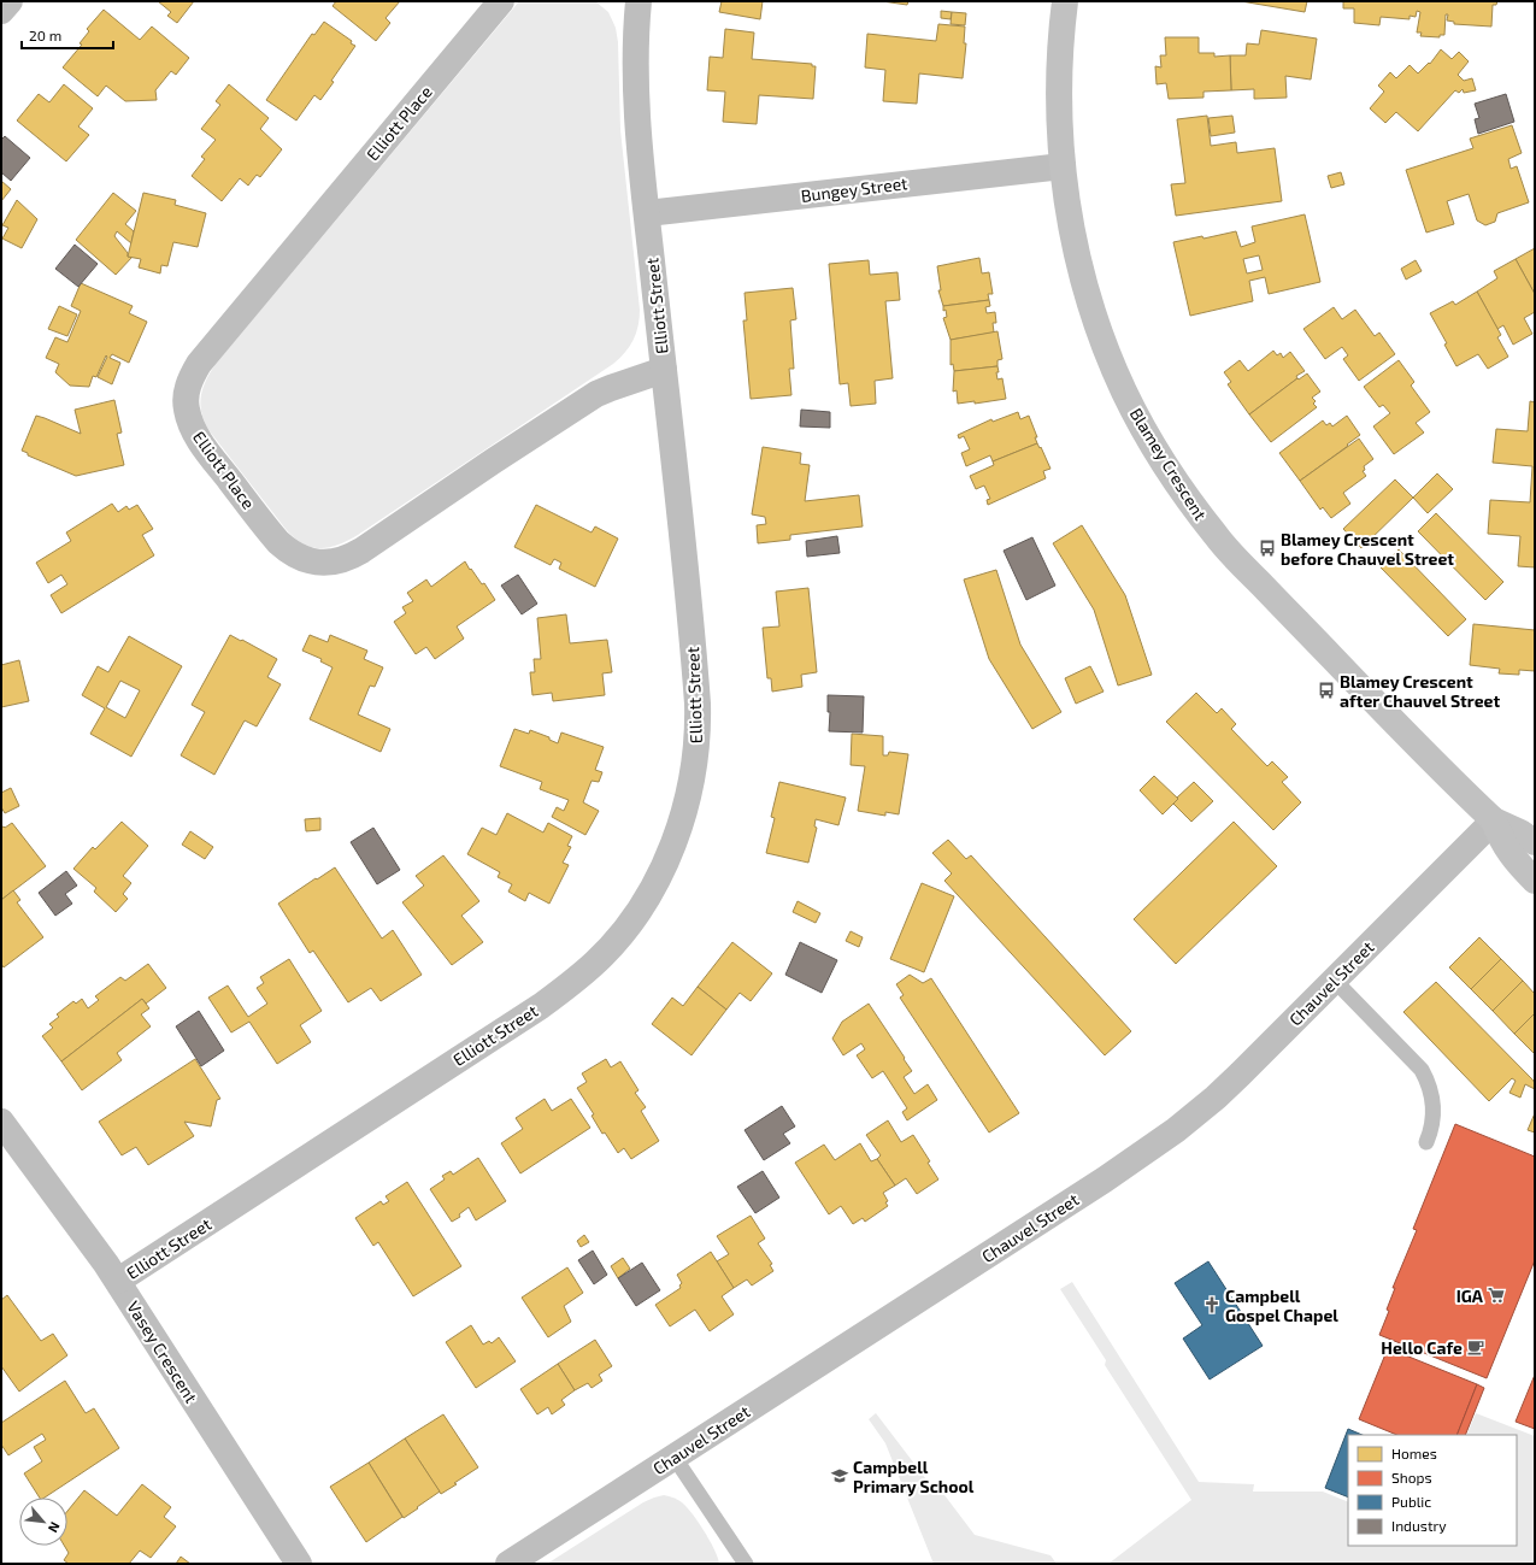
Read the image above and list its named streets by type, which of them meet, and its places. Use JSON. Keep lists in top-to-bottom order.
{
  "streets": {
    "street": [
      "Elliott Place",
      "Bungey Street",
      "Elliott Street",
      "Blamey Crescent",
      "Chauvel Street",
      "Vasey Crescent"
    ]
  },
  "crossings": [
    ["Elliott Place", "Elliott Street"],
    ["Bungey Street", "Elliott Street"],
    ["Bungey Street", "Blamey Crescent"],
    ["Elliott Street", "Vasey Crescent"],
    ["Blamey Crescent", "Chauvel Street"]
  ],
  "places": {
    "bus stop": ["Blamey Crescent before Chauvel Street", "Blamey Crescent after Chauvel Street"],
    "supermarket": ["IGA"],
    "church": ["Campbell Gospel Chapel"],
    "cafe": ["Hello Cafe"],
    "school or university": ["Campbell Primary School"]
  },
  "legend": [
    "Homes",
    "Shops",
    "Public",
    "Industry"
  ],
  "scale_bar": "20 m",
  "north": "bottom right"
}
